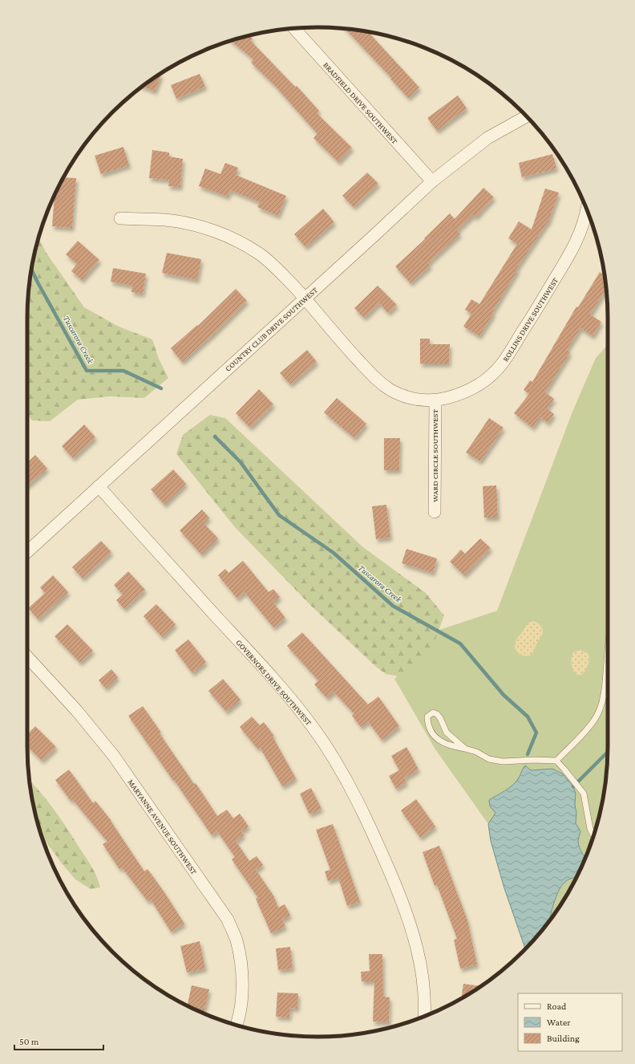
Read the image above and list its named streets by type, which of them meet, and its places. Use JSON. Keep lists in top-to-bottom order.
{
  "streets": {
    "street": [
      "BRADFIELD DRIVE SOUTHWEST",
      "ROLLINS DRIVE SOUTHWEST",
      "COUNTRY CLUB DRIVE SOUTHWEST",
      "WARD CIRCLE SOUTHWEST",
      "GOVERNORS DRIVE SOUTHWEST",
      "MARYANNE AVENUE SOUTHWEST"
    ]
  },
  "crossings": [
    ["BRADFIELD DRIVE SOUTHWEST", "COUNTRY CLUB DRIVE SOUTHWEST"],
    ["ROLLINS DRIVE SOUTHWEST", "COUNTRY CLUB DRIVE SOUTHWEST"],
    ["ROLLINS DRIVE SOUTHWEST", "WARD CIRCLE SOUTHWEST"],
    ["COUNTRY CLUB DRIVE SOUTHWEST", "GOVERNORS DRIVE SOUTHWEST"]
  ],
  "water": ["Tuscarora Creek"],
  "legend": ["Road", "Water", "Building"],
  "scale_bar": "50 m"
}
